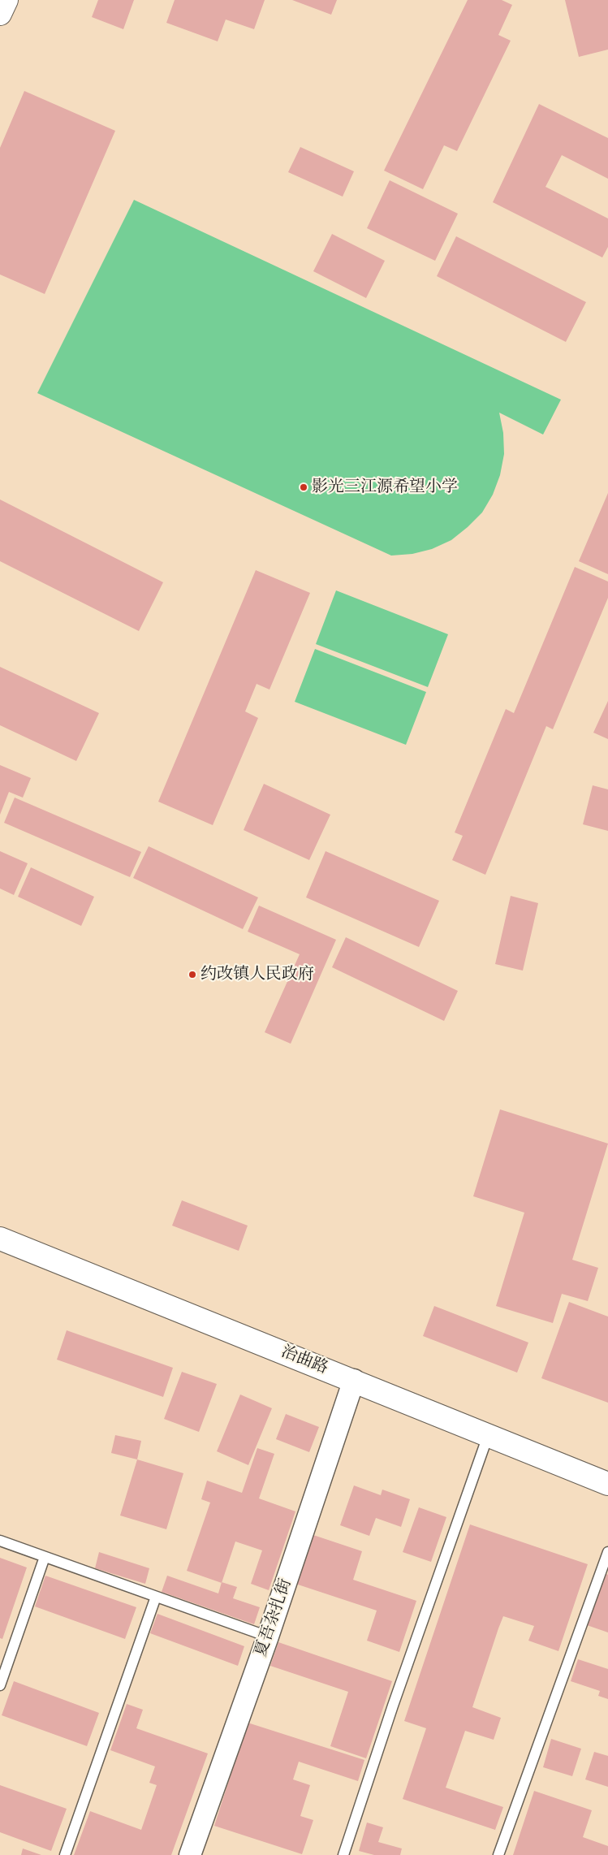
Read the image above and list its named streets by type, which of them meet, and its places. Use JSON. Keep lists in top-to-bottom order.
{
  "streets": {
    "main road": ["治曲路"],
    "street": ["夏吾杂扎街"]
  },
  "crossings": [
    ["治曲路", "夏吾杂扎街"]
  ],
  "places": ["影光三江源希望小学", "约改镇人民政府"]
}
